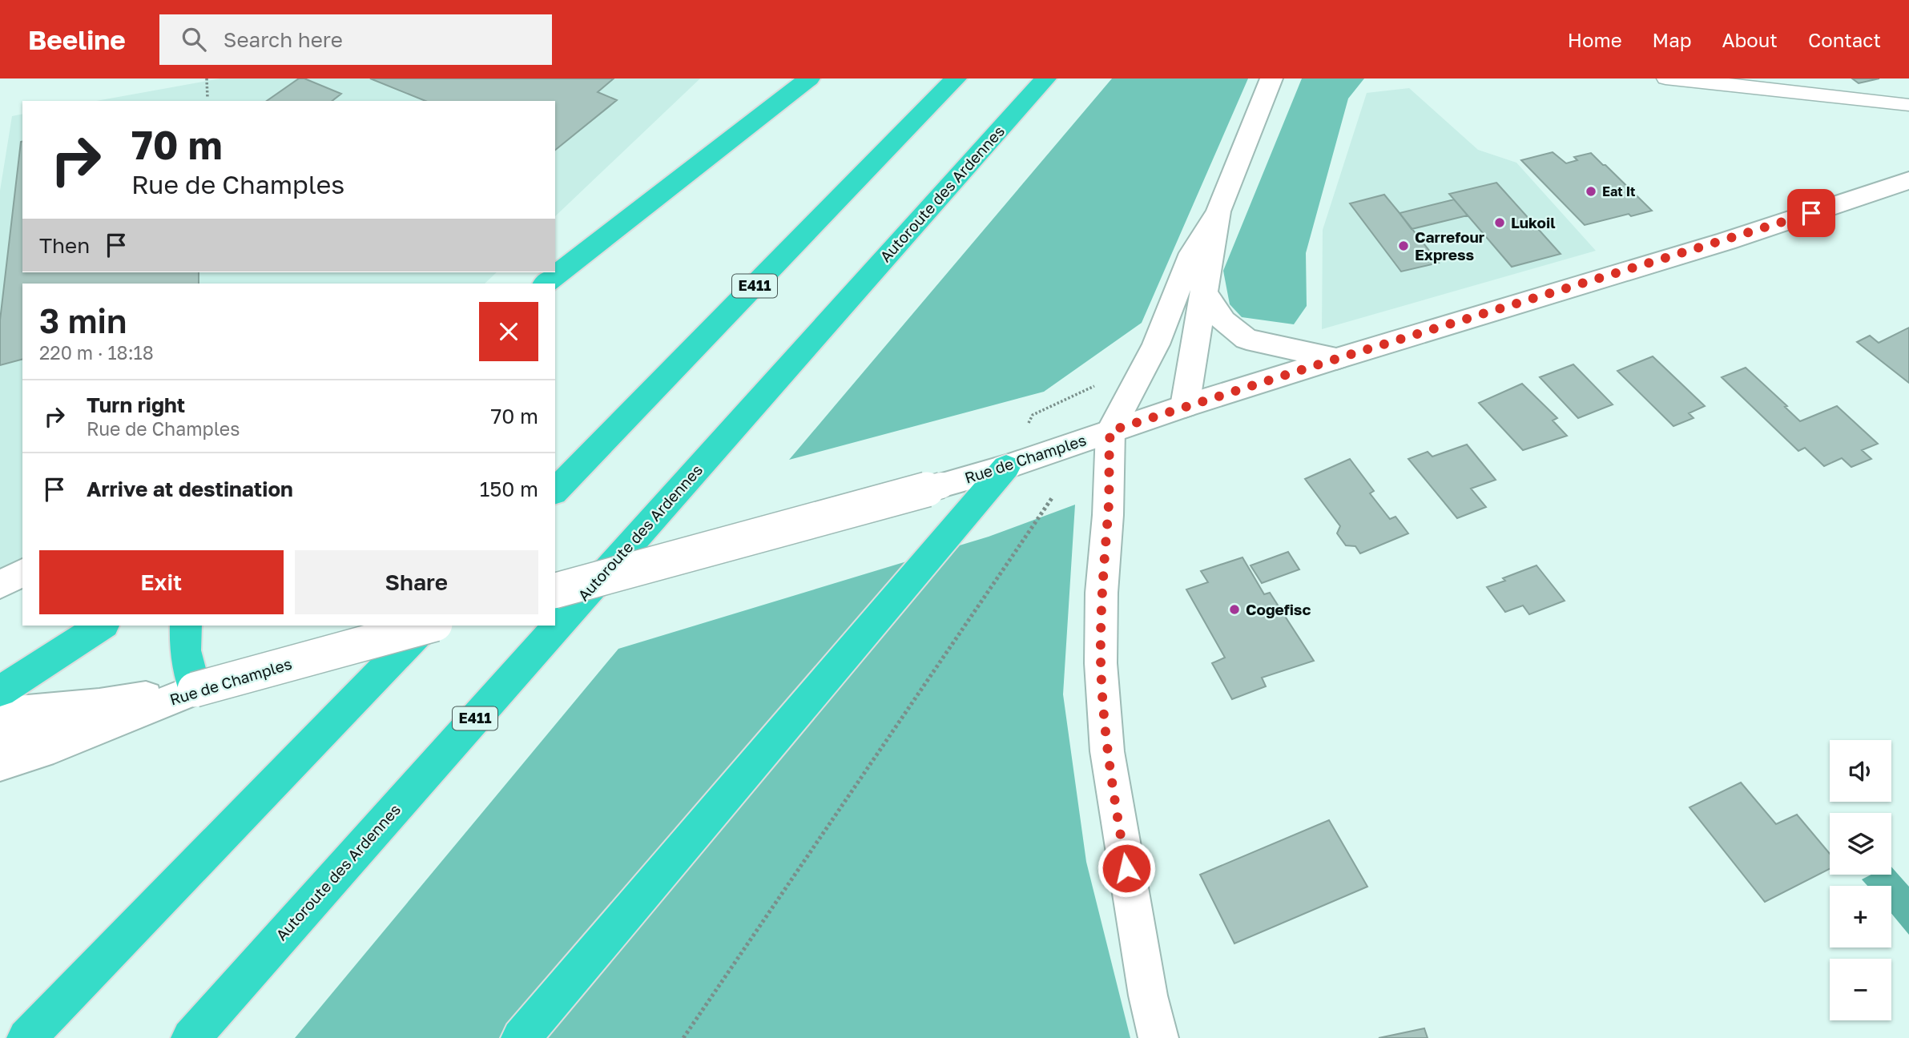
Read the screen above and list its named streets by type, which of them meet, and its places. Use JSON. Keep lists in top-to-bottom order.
{
  "streets": {
    "highway": ["Autoroute des Ardennes", "E411"],
    "main road": ["Rue de Champles"]
  },
  "places": [
    "Eat It",
    "Lukoil",
    "Carrefour Express",
    "Cogefisc"
  ],
  "page": {
    "header": "Beeline",
    "search": "Search here",
    "nav": [
      "Home",
      "Map",
      "About",
      "Contact"
    ],
    "turn": ["70 m", "Rue de Champles"],
    "then": "Then",
    "heading": ["3 min", "220 m · 18:18"],
    "list": [
      {
        "name": "Turn right",
        "note": "Rue de Champles",
        "value": "70 m"
      },
      {
        "name": "Arrive at destination",
        "value": "150 m"
      }
    ],
    "buttons": ["Exit", "Share"],
    "map_buttons": ["+", "−"]
  }
}
